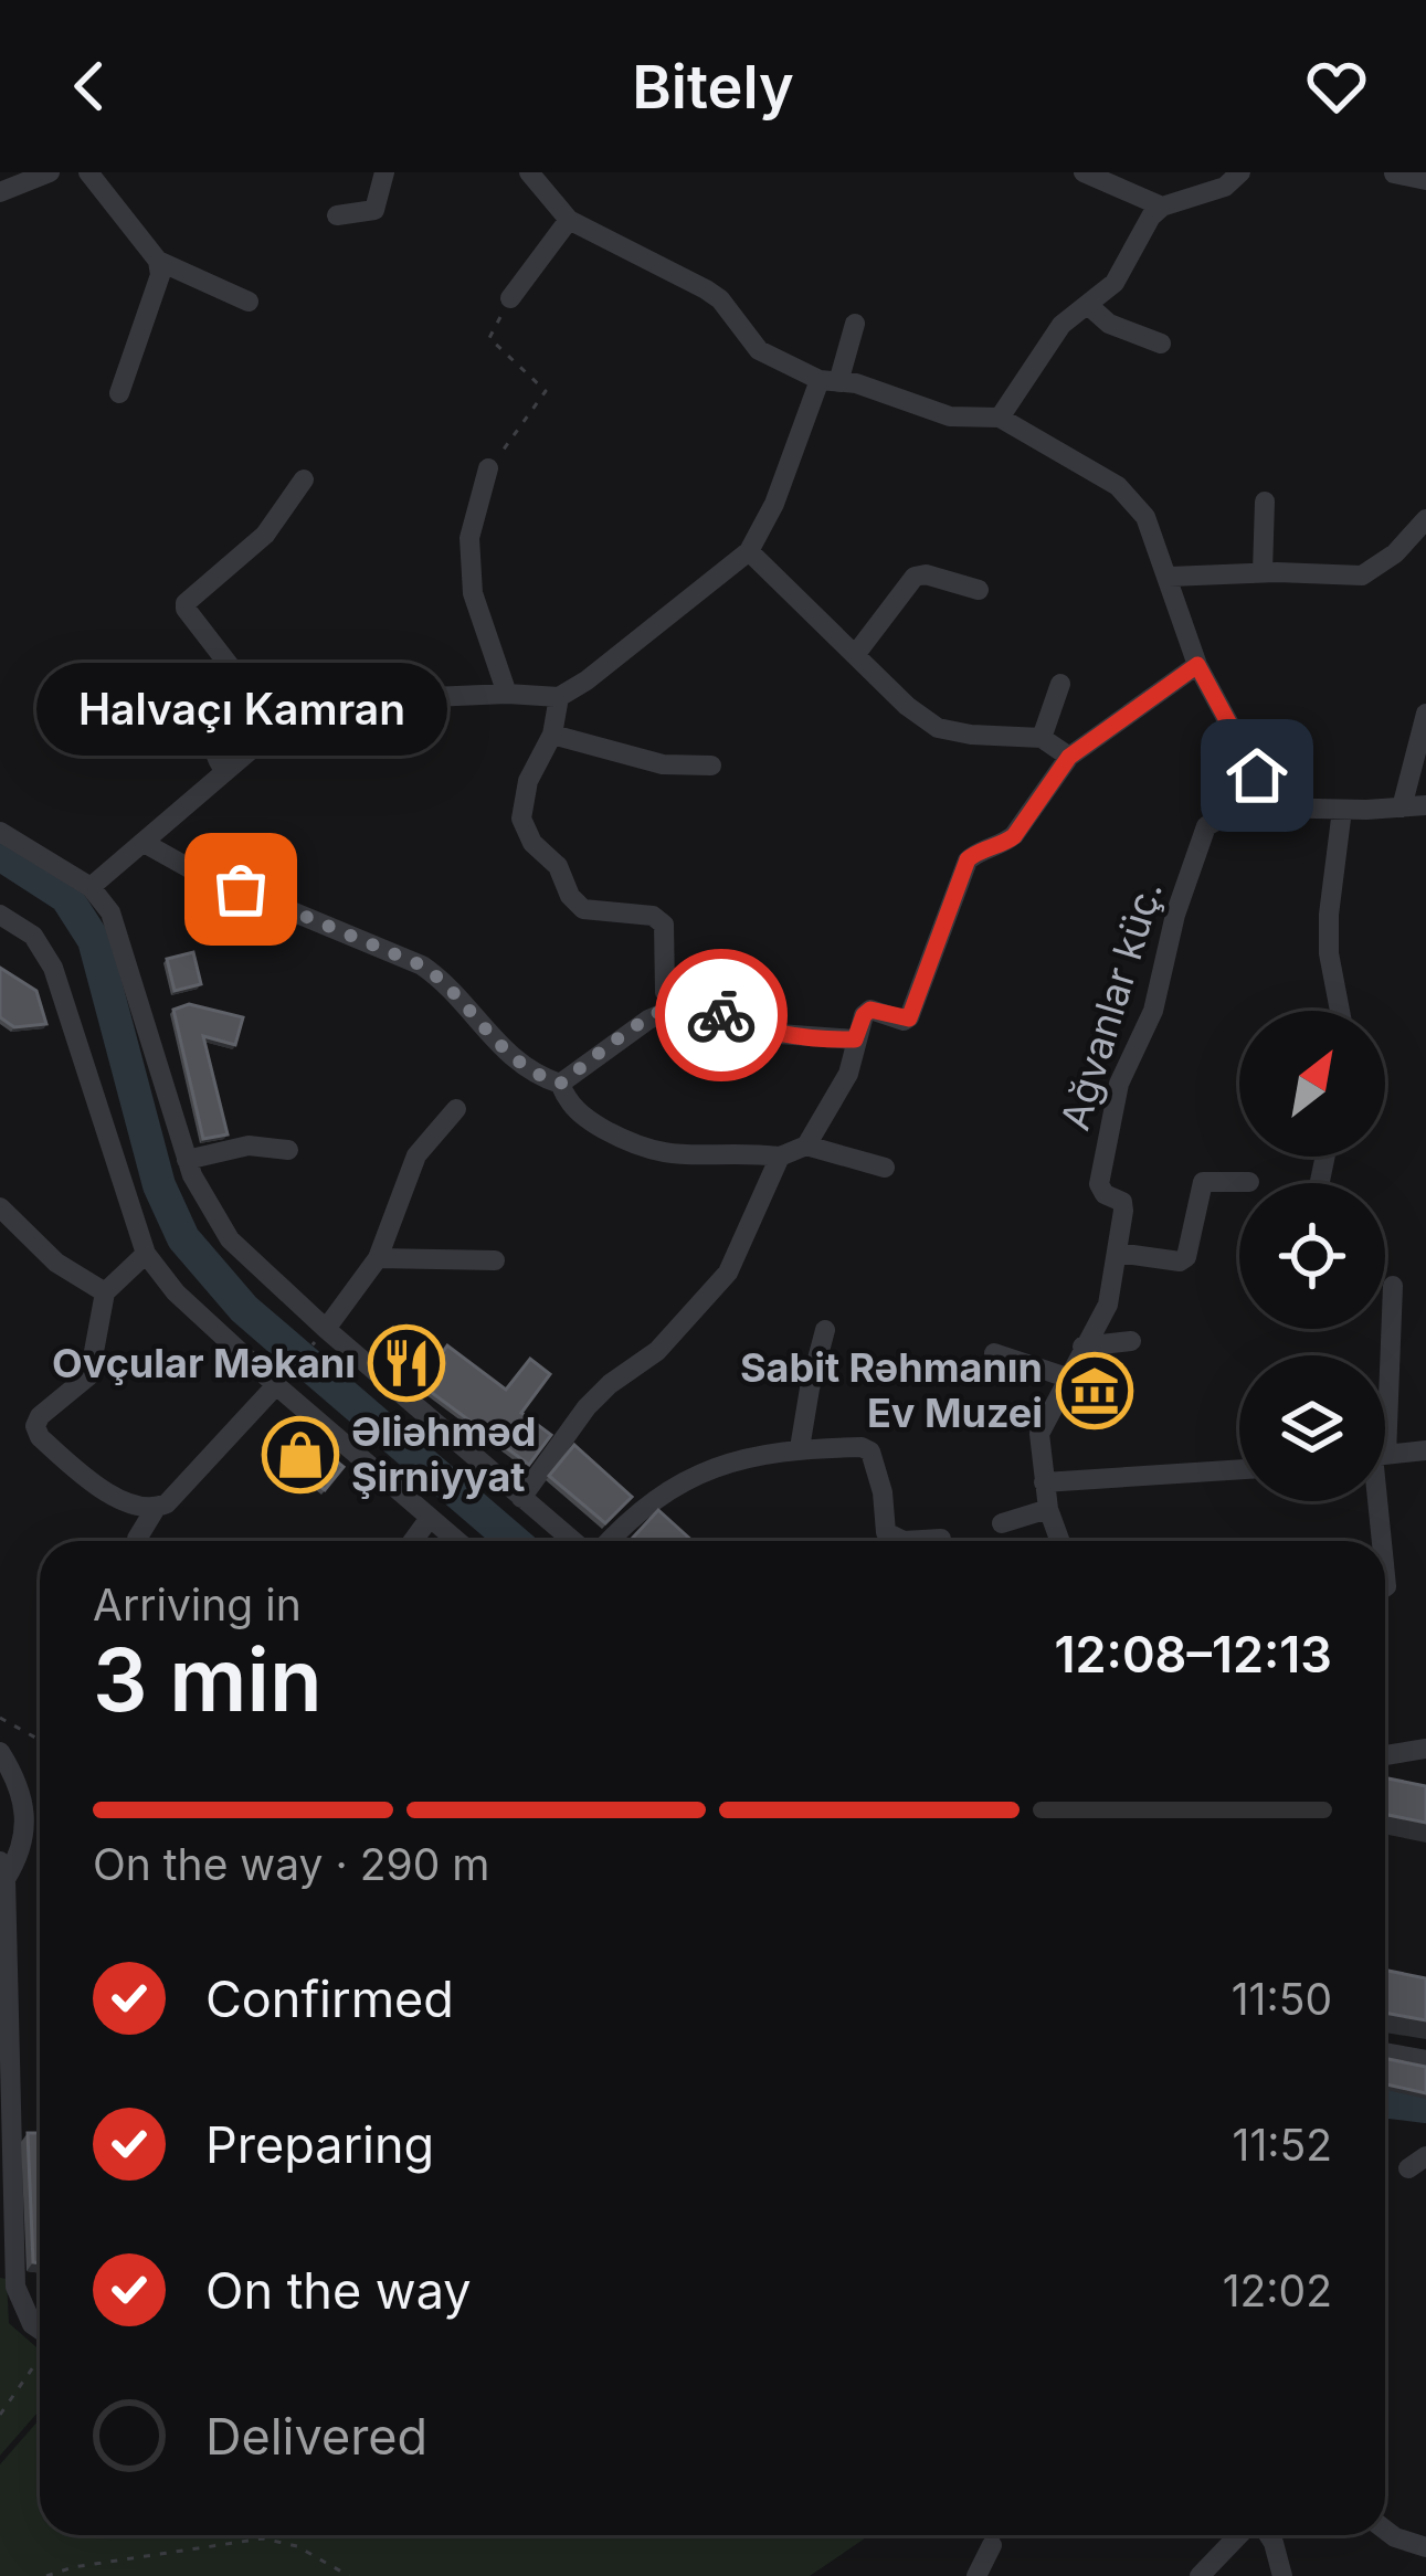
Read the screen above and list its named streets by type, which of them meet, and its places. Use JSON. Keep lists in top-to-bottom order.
{
  "streets": {
    "street": ["Ağvanlar küç."]
  },
  "places": {
    "other": ["Halvaçı Kamran"],
    "restaurant": ["Ovçular Məkanı"],
    "museum": ["Sabit Rəhmanın Ev Muzei"],
    "shop": ["Əliəhməd Şirniyyat"]
  },
  "north": "top right",
  "page": {
    "header": "Bitely",
    "bubble": "Halvaçı Kamran",
    "heading": ["3 min", "Arriving in", "12:08–12:13"],
    "bar": "On the way · 290 m",
    "list": [
      ["Confirmed", "11:50"],
      ["Preparing", "11:52"],
      ["On the way", "12:02"],
      "Delivered"
    ]
  }
}
